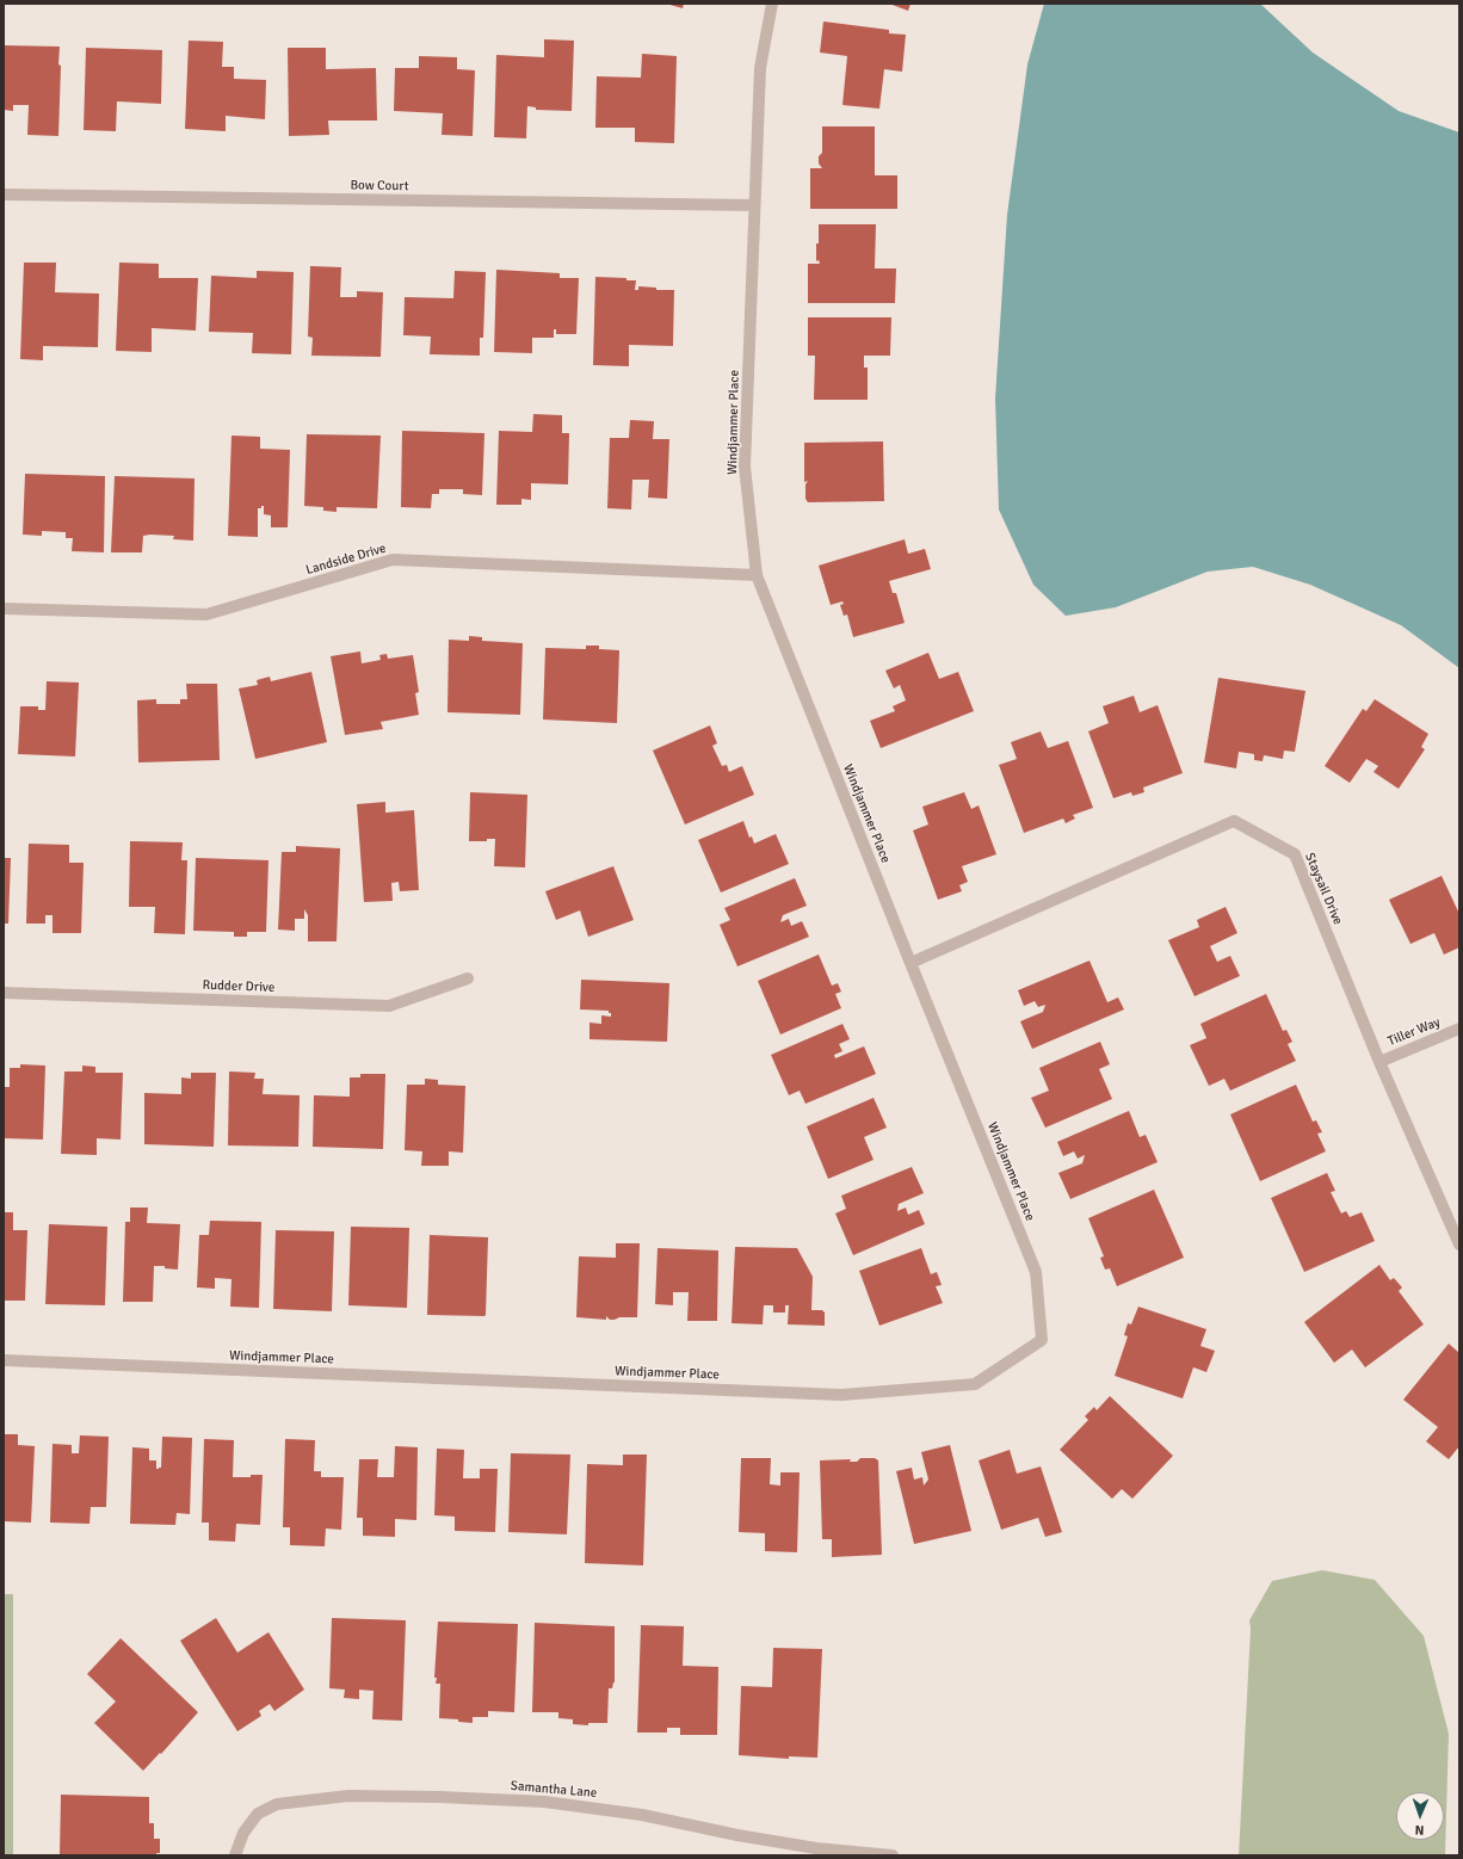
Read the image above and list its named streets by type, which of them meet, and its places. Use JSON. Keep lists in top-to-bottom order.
{
  "streets": {
    "street": [
      "Bow Court",
      "Windjammer Place",
      "Landside Drive",
      "Staysail Drive",
      "Rudder Drive",
      "Tiller Way",
      "Samantha Lane"
    ]
  },
  "crossings": [
    ["Bow Court", "Windjammer Place"],
    ["Windjammer Place", "Landside Drive"],
    ["Windjammer Place", "Staysail Drive"],
    ["Staysail Drive", "Tiller Way"]
  ],
  "north": "bottom"
}
